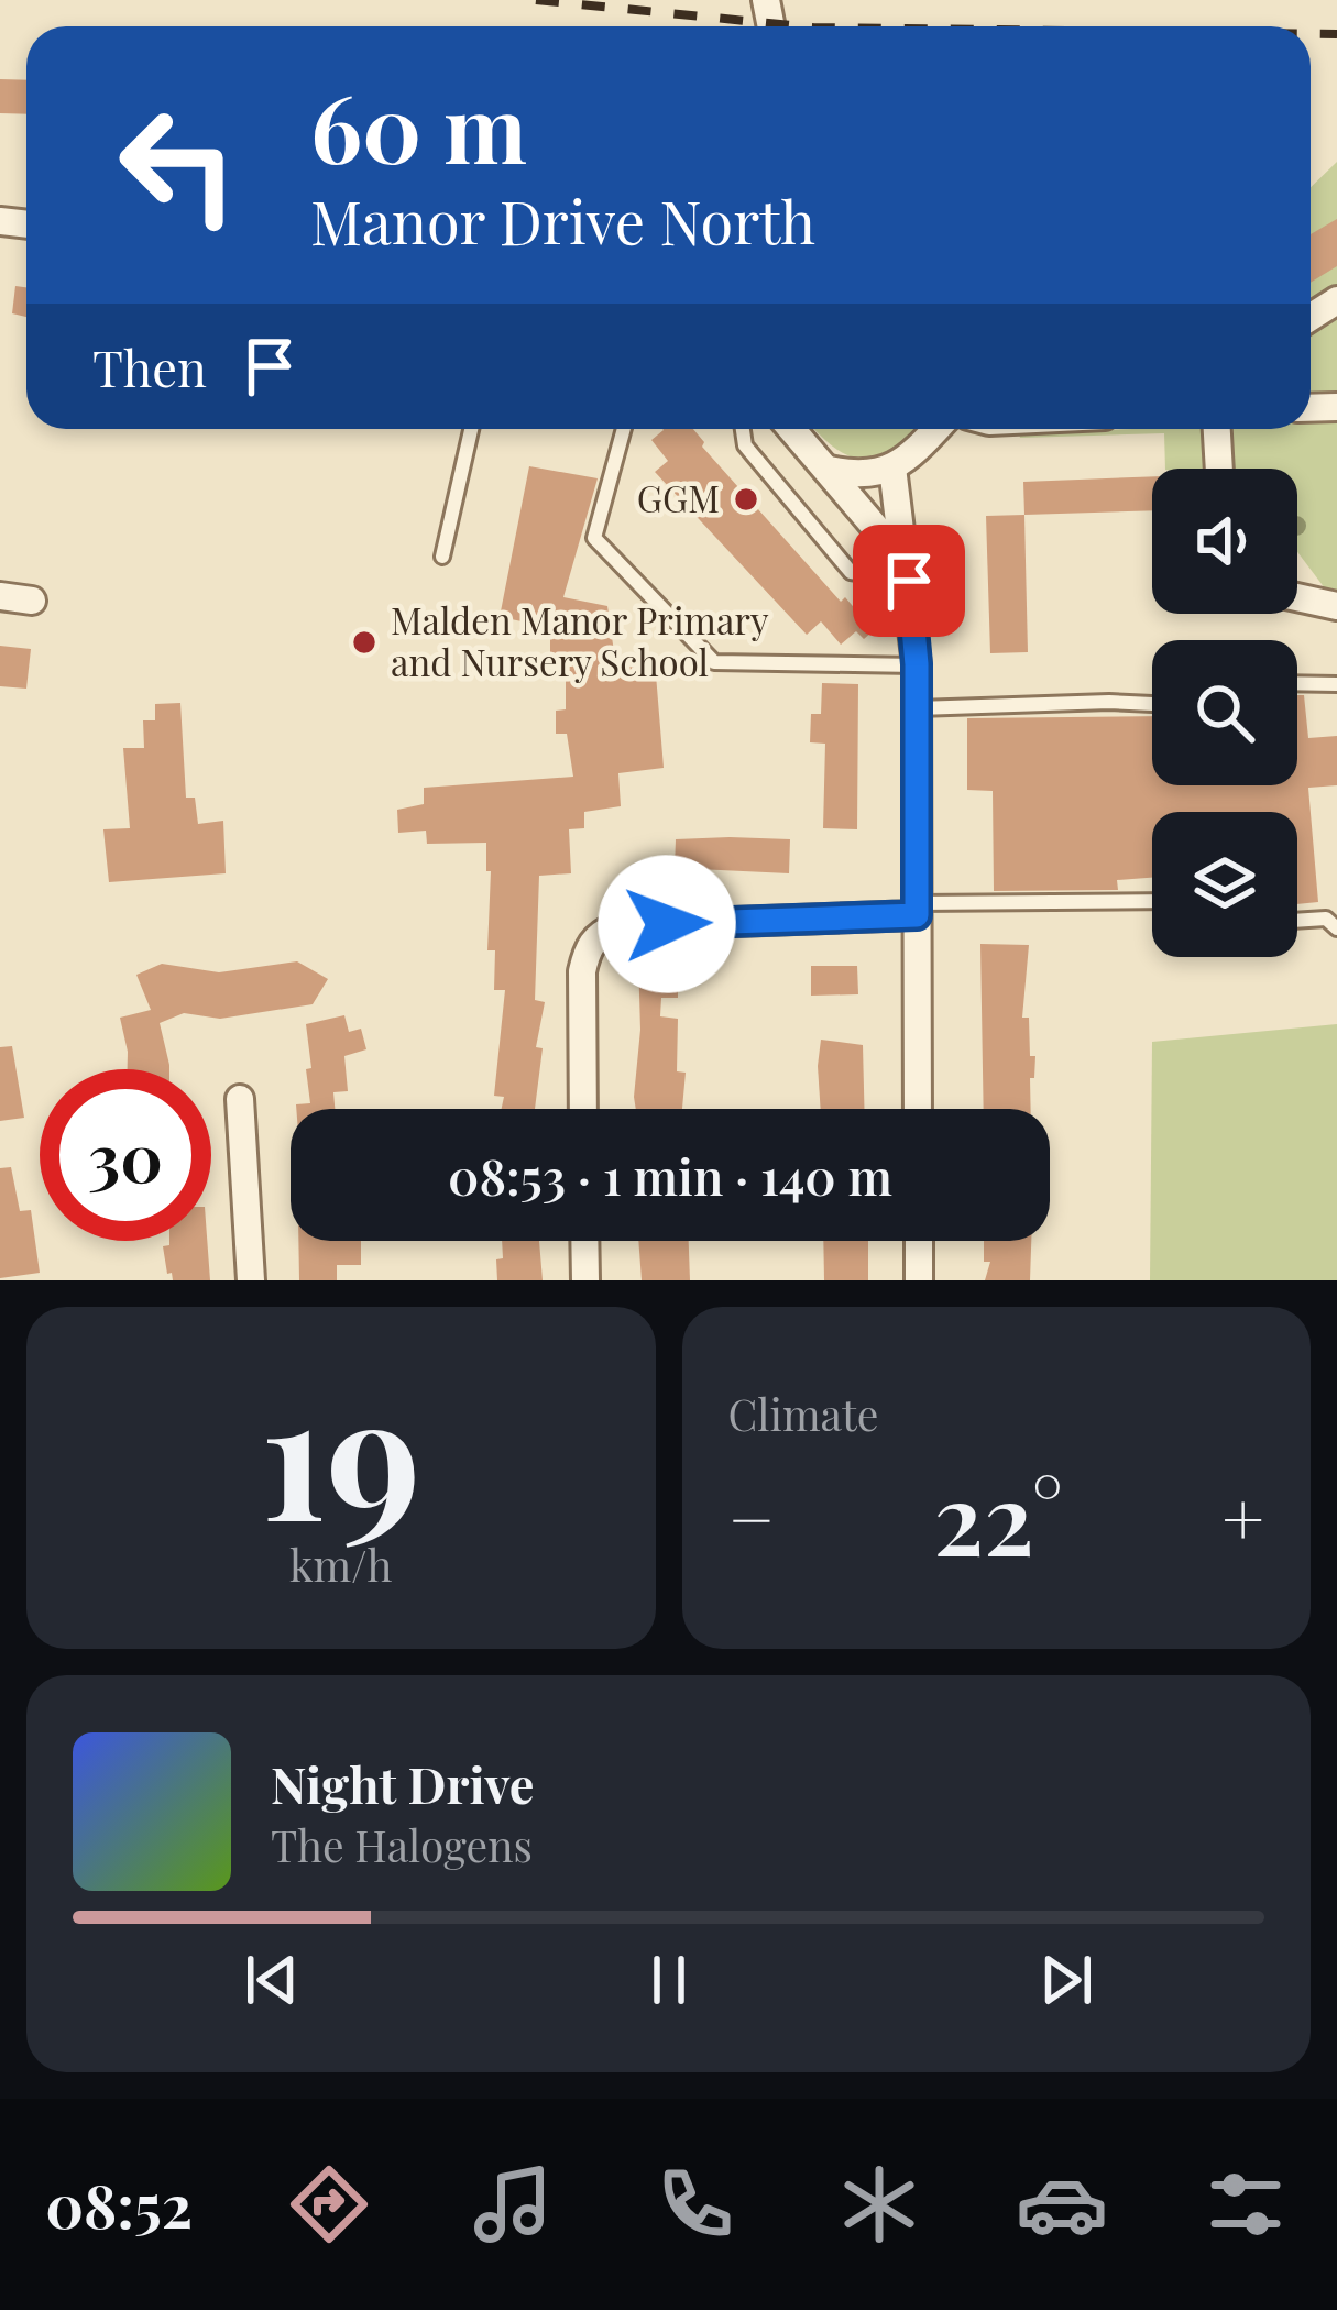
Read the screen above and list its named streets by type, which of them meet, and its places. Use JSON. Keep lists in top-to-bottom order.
{
  "places": ["GGM", "Malden Manor Primary and Nursery School"],
  "page": {
    "turn": ["60 m", "Manor Drive North"],
    "then": "Then",
    "limit": "30",
    "trip": "08:53 · 1 min · 140 m",
    "tile": [
      ["19", "km/h"],
      "Climate"
    ],
    "heat": ["−", "22°", "+"],
    "song": ["Night Drive", "The Halogens"],
    "tabs": "08:52"
  }
}
